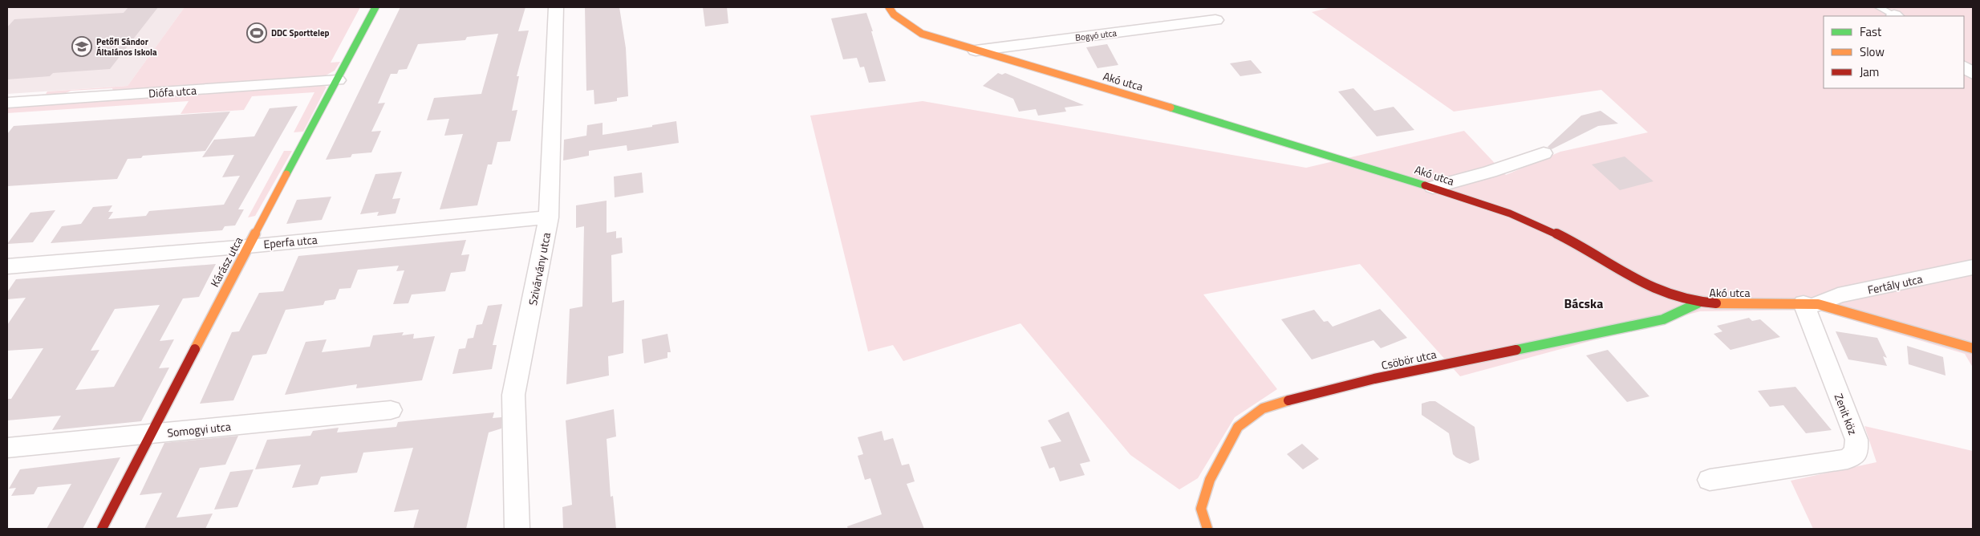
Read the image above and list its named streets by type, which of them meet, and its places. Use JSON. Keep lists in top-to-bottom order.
{
  "streets": {
    "street": [
      "Bogyó utca",
      "Akó utca",
      "Diófa utca",
      "Eperfa utca",
      "Kárász utca",
      "Szivárvány utca",
      "Fertály utca",
      "Csöbör utca",
      "Zenit köz",
      "Somogyi utca"
    ]
  },
  "crossings": [
    ["Bogyó utca", "Akó utca"],
    ["Akó utca", "Fertály utca"],
    ["Akó utca", "Csöbör utca"],
    ["Akó utca", "Zenit köz"],
    ["Diófa utca", "Kárász utca"],
    ["Eperfa utca", "Kárász utca"],
    ["Eperfa utca", "Szivárvány utca"],
    ["Kárász utca", "Somogyi utca"],
    ["Fertály utca", "Zenit köz"]
  ],
  "districts": ["Bácska"],
  "places": {
    "sports": ["DDC Sporttelep"],
    "school or university": ["Petőfi Sándor Általános Iskola"]
  },
  "legend": ["Fast", "Slow", "Jam"]
}
